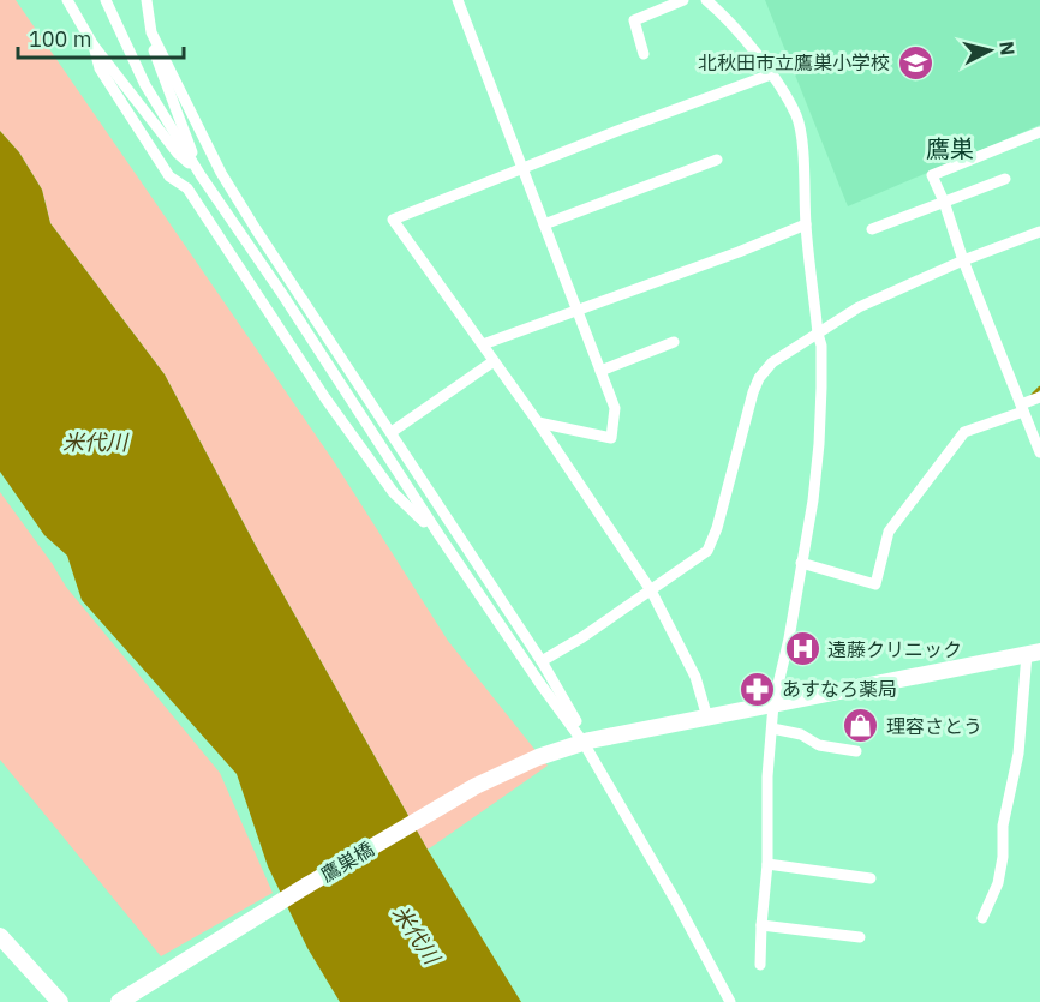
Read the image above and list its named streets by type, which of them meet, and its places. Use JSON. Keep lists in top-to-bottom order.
{
  "streets": {
    "street": ["鷹巣橋"]
  },
  "districts": ["鷹巣"],
  "water": ["米代川"],
  "places": {
    "school or university": ["北秋田市立鷹巣小学校"],
    "hospital": ["遠藤クリニック"],
    "pharmacy": ["あすなろ薬局"],
    "shop": ["理容さとう"]
  },
  "scale_bar": "100 m",
  "north": "right"
}
